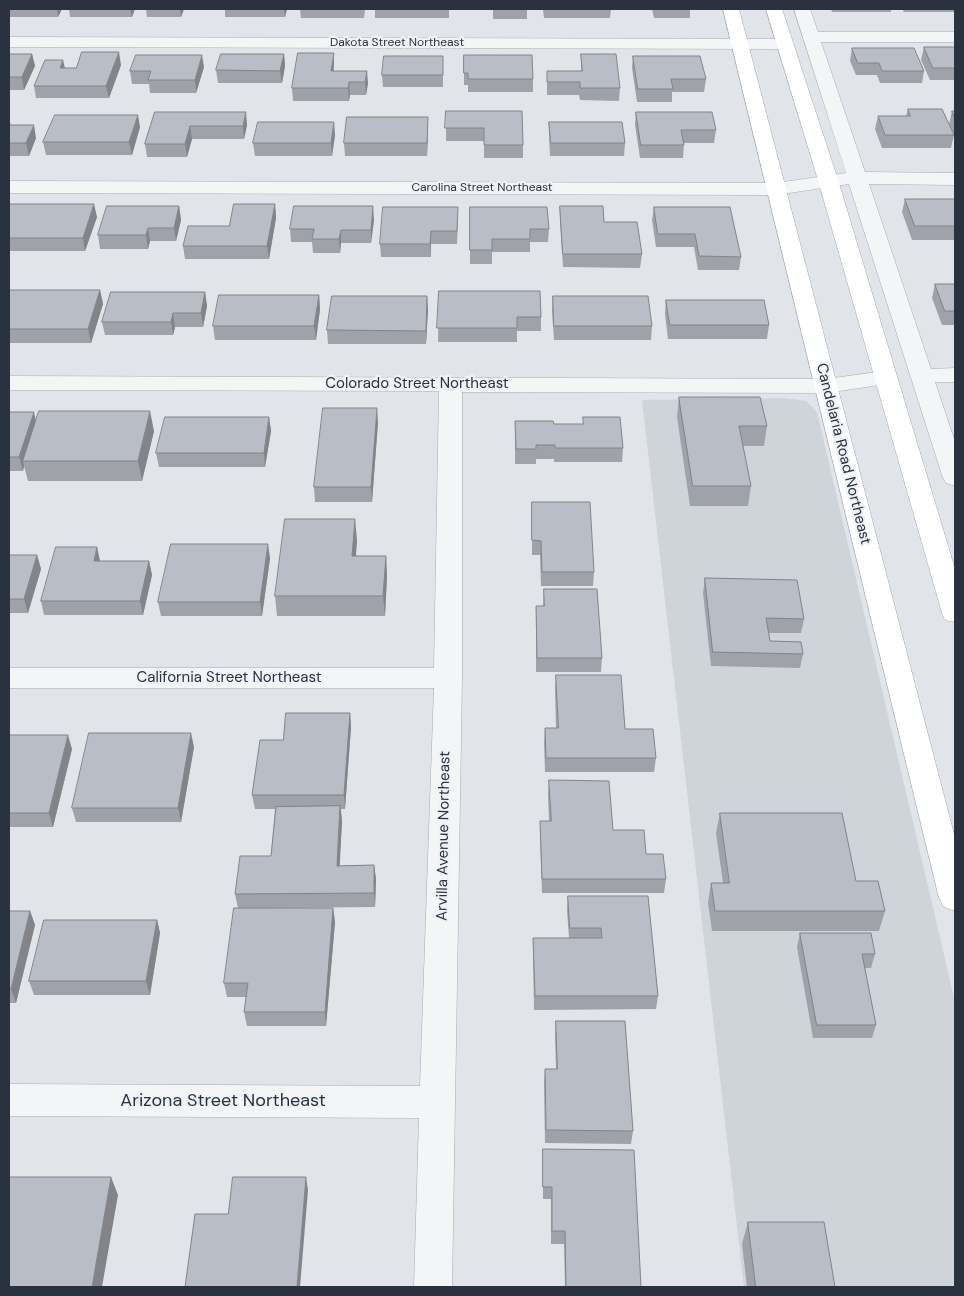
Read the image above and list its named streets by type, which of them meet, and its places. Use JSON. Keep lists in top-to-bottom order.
{
  "streets": {
    "main road": ["Candelaria Road Northeast"],
    "street": [
      "Dakota Street Northeast",
      "Carolina Street Northeast",
      "Colorado Street Northeast",
      "California Street Northeast",
      "Arvilla Avenue Northeast",
      "Arizona Street Northeast"
    ]
  },
  "crossings": [
    ["Dakota Street Northeast", "Candelaria Road Northeast"],
    ["Carolina Street Northeast", "Candelaria Road Northeast"],
    ["Colorado Street Northeast", "Candelaria Road Northeast"],
    ["Colorado Street Northeast", "Arvilla Avenue Northeast"],
    ["California Street Northeast", "Arvilla Avenue Northeast"],
    ["Arvilla Avenue Northeast", "Arizona Street Northeast"]
  ]
}
